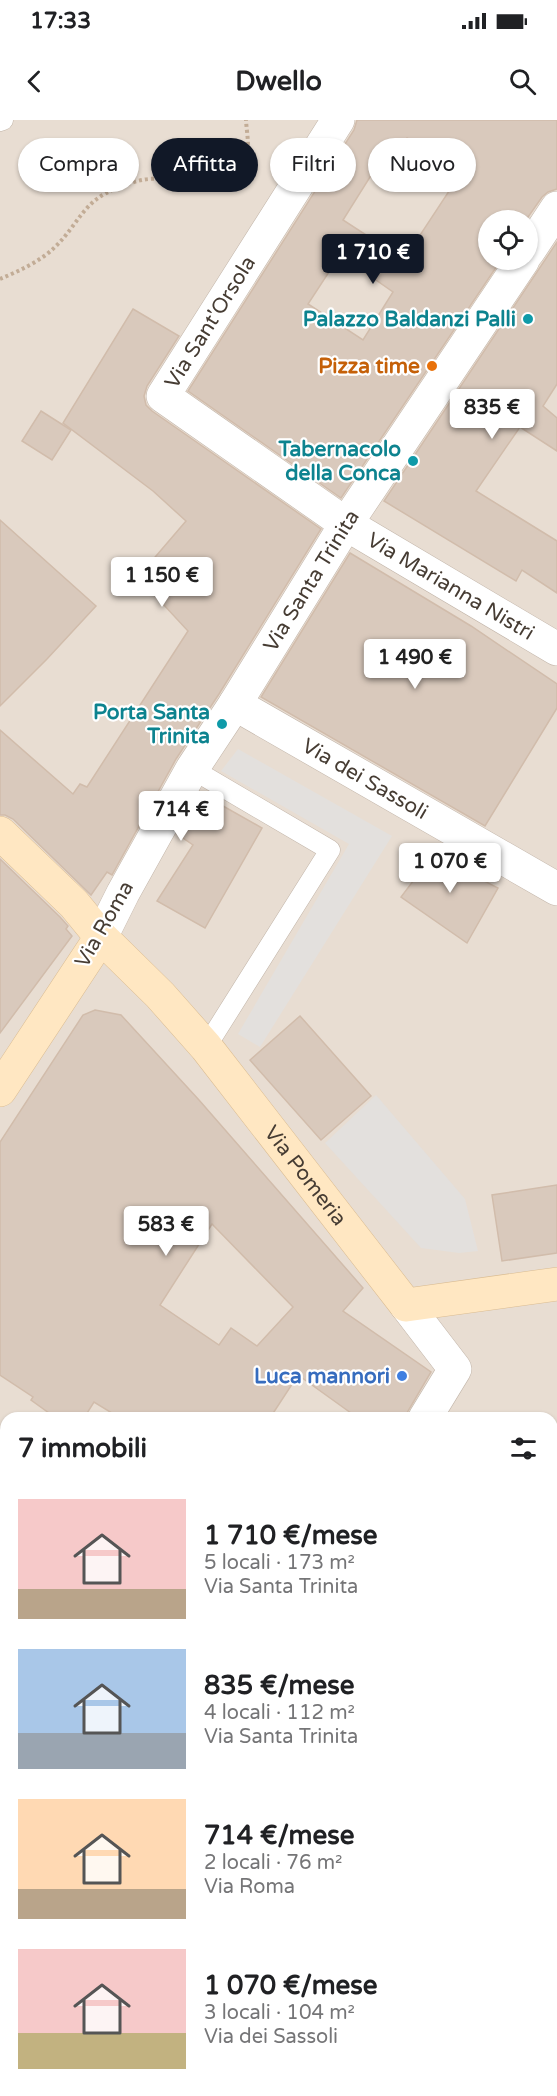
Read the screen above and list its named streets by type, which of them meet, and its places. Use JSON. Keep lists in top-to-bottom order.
{
  "streets": {
    "street": [
      "Via Sant'Orsola",
      "Via Santa Trinita",
      "Via Marianna Nistri",
      "Via dei Sassoli",
      "Via Roma",
      "Via Pomeria"
    ]
  },
  "crossings": [
    ["Via Sant'Orsola", "Via Santa Trinita"],
    ["Via Sant'Orsola", "Via Marianna Nistri"],
    ["Via Santa Trinita", "Via Marianna Nistri"],
    ["Via Santa Trinita", "Via dei Sassoli"],
    ["Via Santa Trinita", "Via Roma"],
    ["Via dei Sassoli", "Via Roma"],
    ["Via Roma", "Via Pomeria"]
  ],
  "places": [
    "Palazzo Baldanzi Palli",
    "Pizza time",
    "Tabernacolo della Conca",
    "Porta Santa Trinita",
    "Luca mannori"
  ],
  "page": {
    "status": "17:33",
    "header": "Dwello",
    "chip": [
      "Compra",
      "Affitta",
      "Filtri",
      "Nuovo"
    ],
    "price": [
      "1 710 €",
      "835 €",
      "1 150 €",
      "1 490 €",
      "714 €",
      "1 070 €",
      "583 €"
    ],
    "heading": "7 immobili",
    "list": [
      {
        "name": "1 710 €/mese",
        "note": "5 locali · 173 m² · Via Santa Trinita"
      },
      {
        "name": "835 €/mese",
        "note": "4 locali · 112 m² · Via Santa Trinita"
      },
      {
        "name": "714 €/mese",
        "note": "2 locali · 76 m² · Via Roma"
      },
      {
        "name": "1 070 €/mese",
        "note": "3 locali · 104 m² · Via dei Sassoli"
      }
    ]
  }
}
